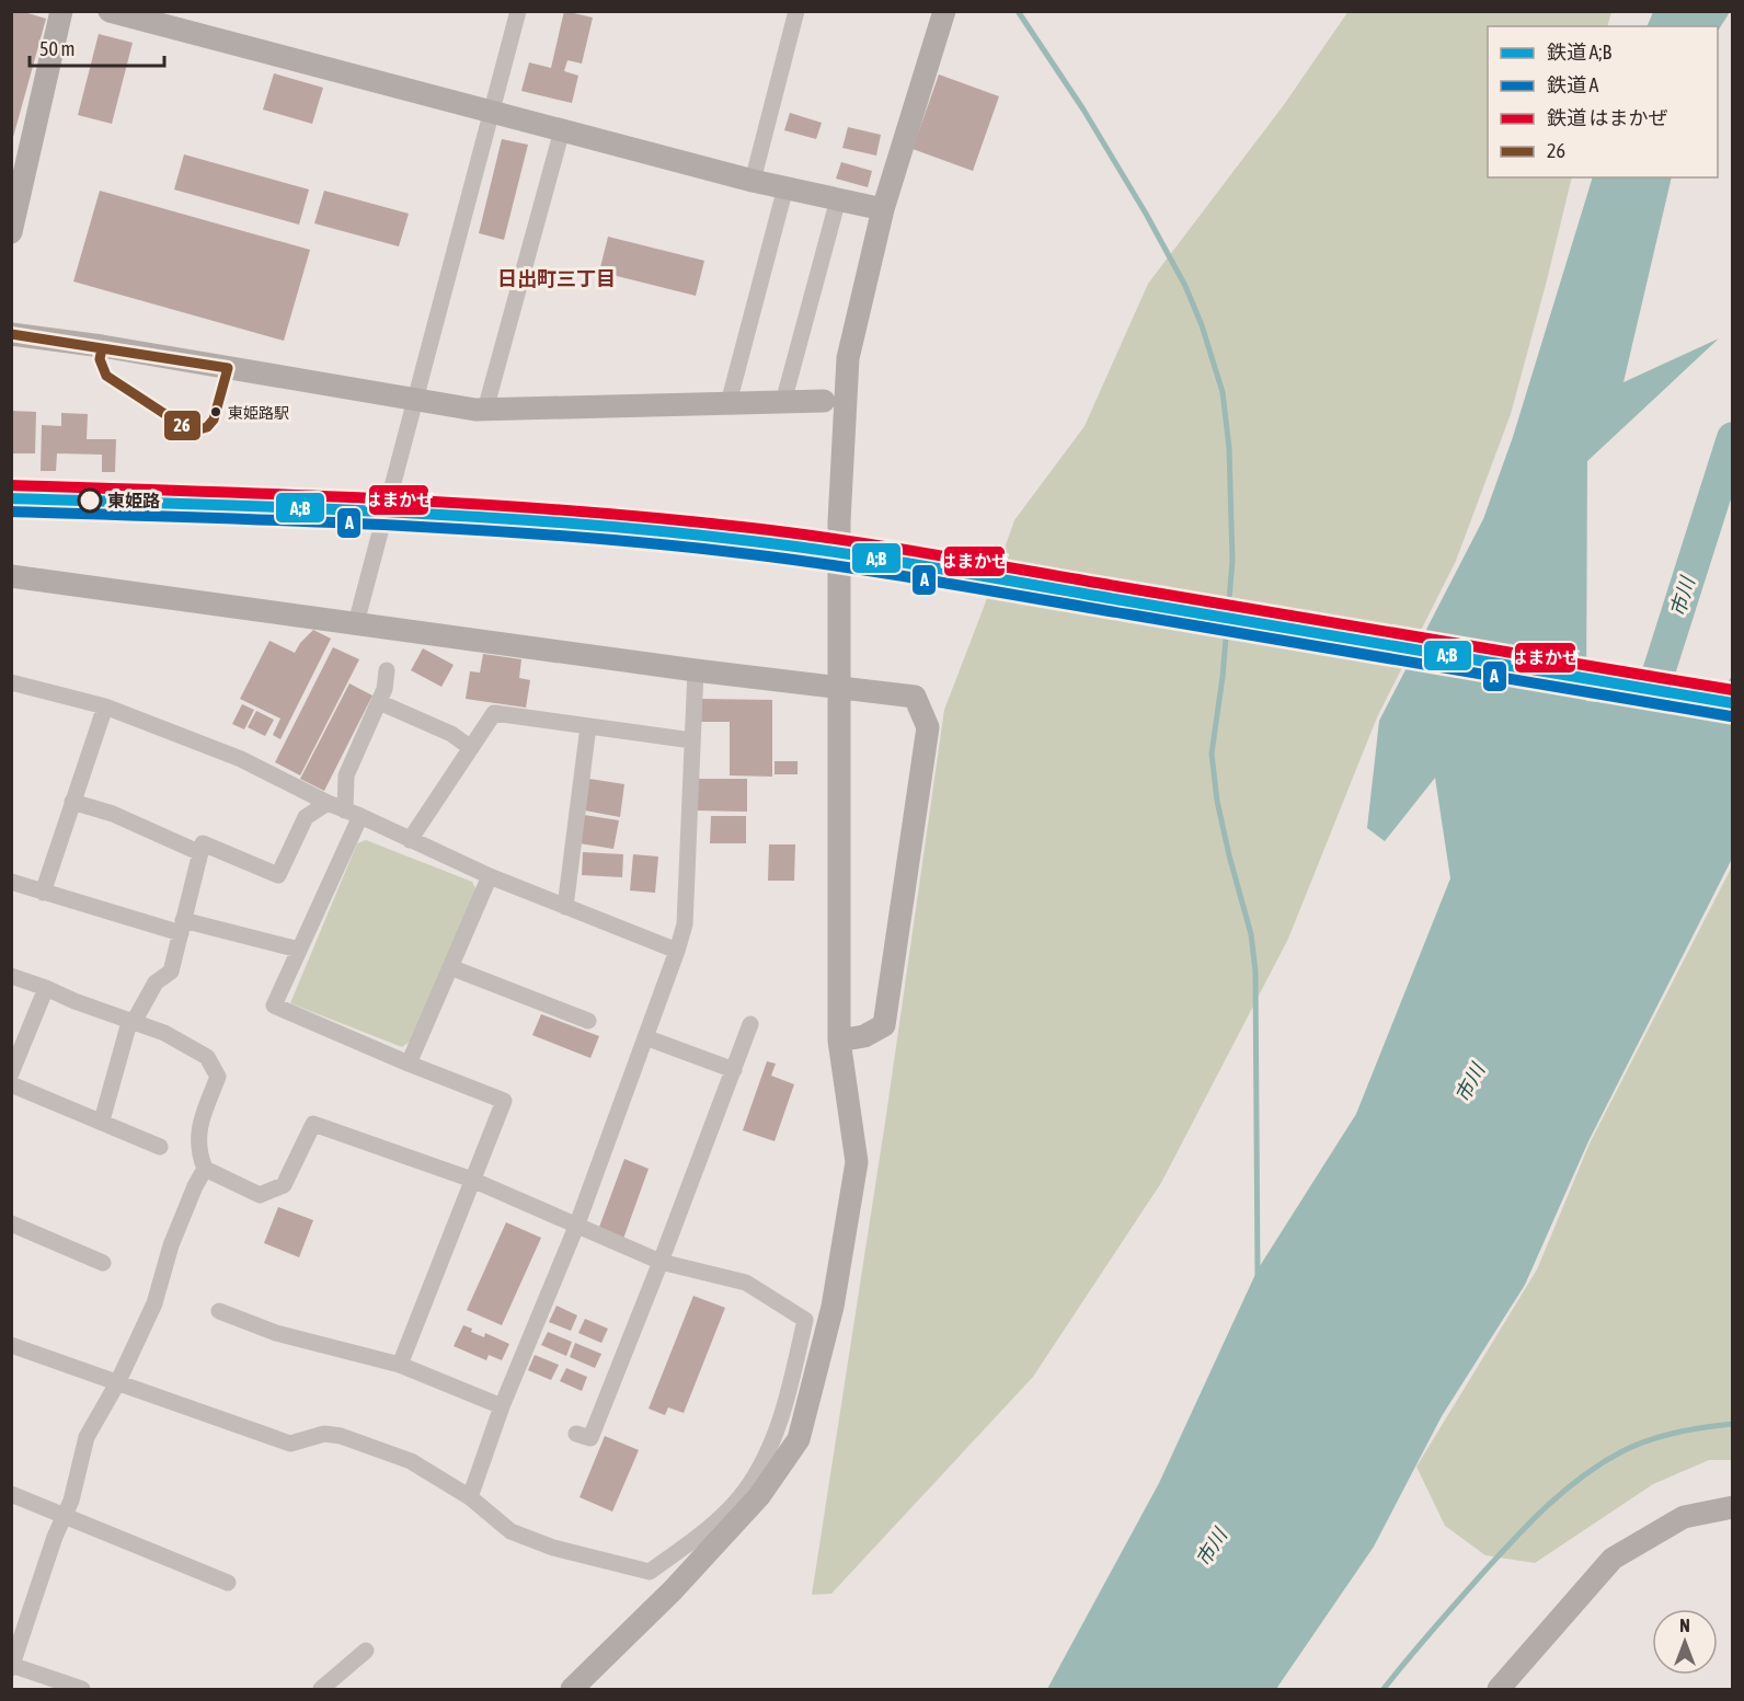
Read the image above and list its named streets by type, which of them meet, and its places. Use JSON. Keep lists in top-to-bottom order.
{
  "districts": ["日出町三丁目"],
  "water": ["市川"],
  "places": ["東姫路駅", "東姫路"],
  "lines": [
    "transit line 26",
    "rail line はまかぜ",
    "rail line A;B",
    "rail line A"
  ],
  "legend": [
    "鉄道 A;B",
    "鉄道 A",
    "鉄道 はまかぜ",
    "26"
  ],
  "scale_bar": "50 m",
  "north": "top"
}
